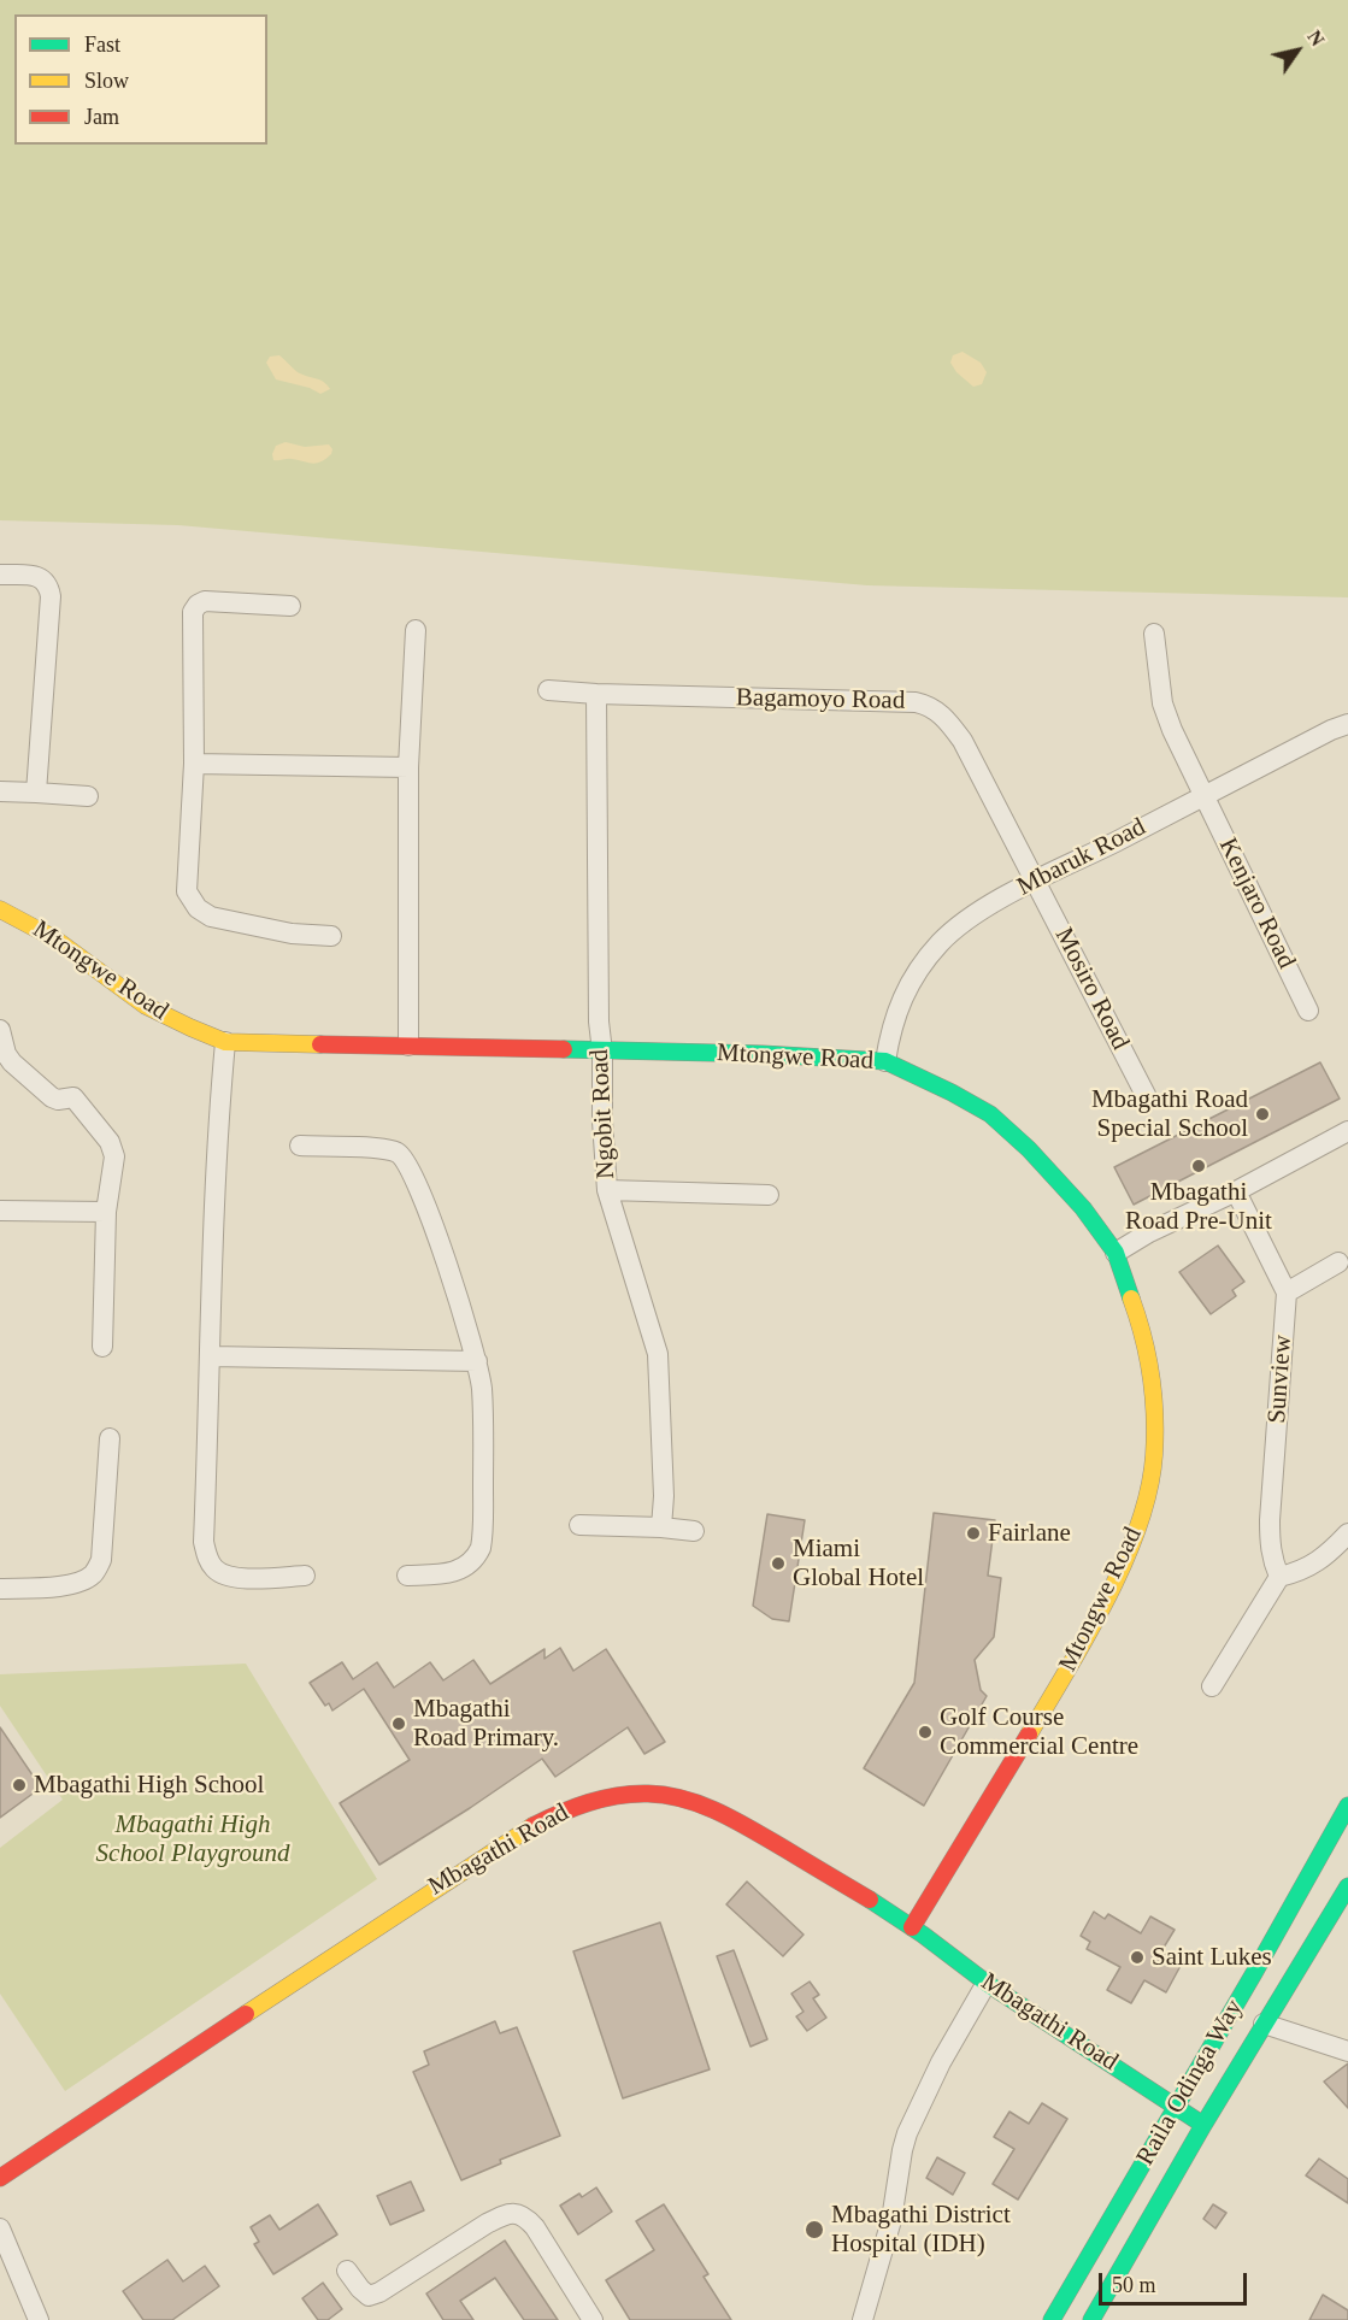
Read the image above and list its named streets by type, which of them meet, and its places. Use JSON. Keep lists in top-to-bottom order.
{
  "streets": {
    "street": [
      "Bagamoyo Road",
      "Mbaruk Road",
      "Kenjaro Road",
      "Mtongwe Road",
      "Mosiro Road",
      "Ngobit Road",
      "Sunview",
      "Mbagathi Road",
      "Raila Odinga Way"
    ]
  },
  "crossings": [
    ["Bagamoyo Road", "Mbaruk Road"],
    ["Bagamoyo Road", "Mosiro Road"],
    ["Bagamoyo Road", "Ngobit Road"],
    ["Mbaruk Road", "Kenjaro Road"],
    ["Mbaruk Road", "Mtongwe Road"],
    ["Mbaruk Road", "Mosiro Road"],
    ["Mtongwe Road", "Ngobit Road"],
    ["Mtongwe Road", "Mbagathi Road"],
    ["Mbagathi Road", "Raila Odinga Way"]
  ],
  "parks": ["Mbagathi High School Playground"],
  "places": [
    "Mbagathi Road Special School",
    "Mbagathi Road Pre-Unit",
    "Fairlane",
    "Miami Global Hotel",
    "Mbagathi Road Primary.",
    "Golf Course Commercial Centre",
    "Mbagathi High School",
    "Saint Lukes",
    "Mbagathi District Hospital (IDH)"
  ],
  "legend": ["Fast", "Slow", "Jam"],
  "scale_bar": "50 m",
  "north": "top right"
}
